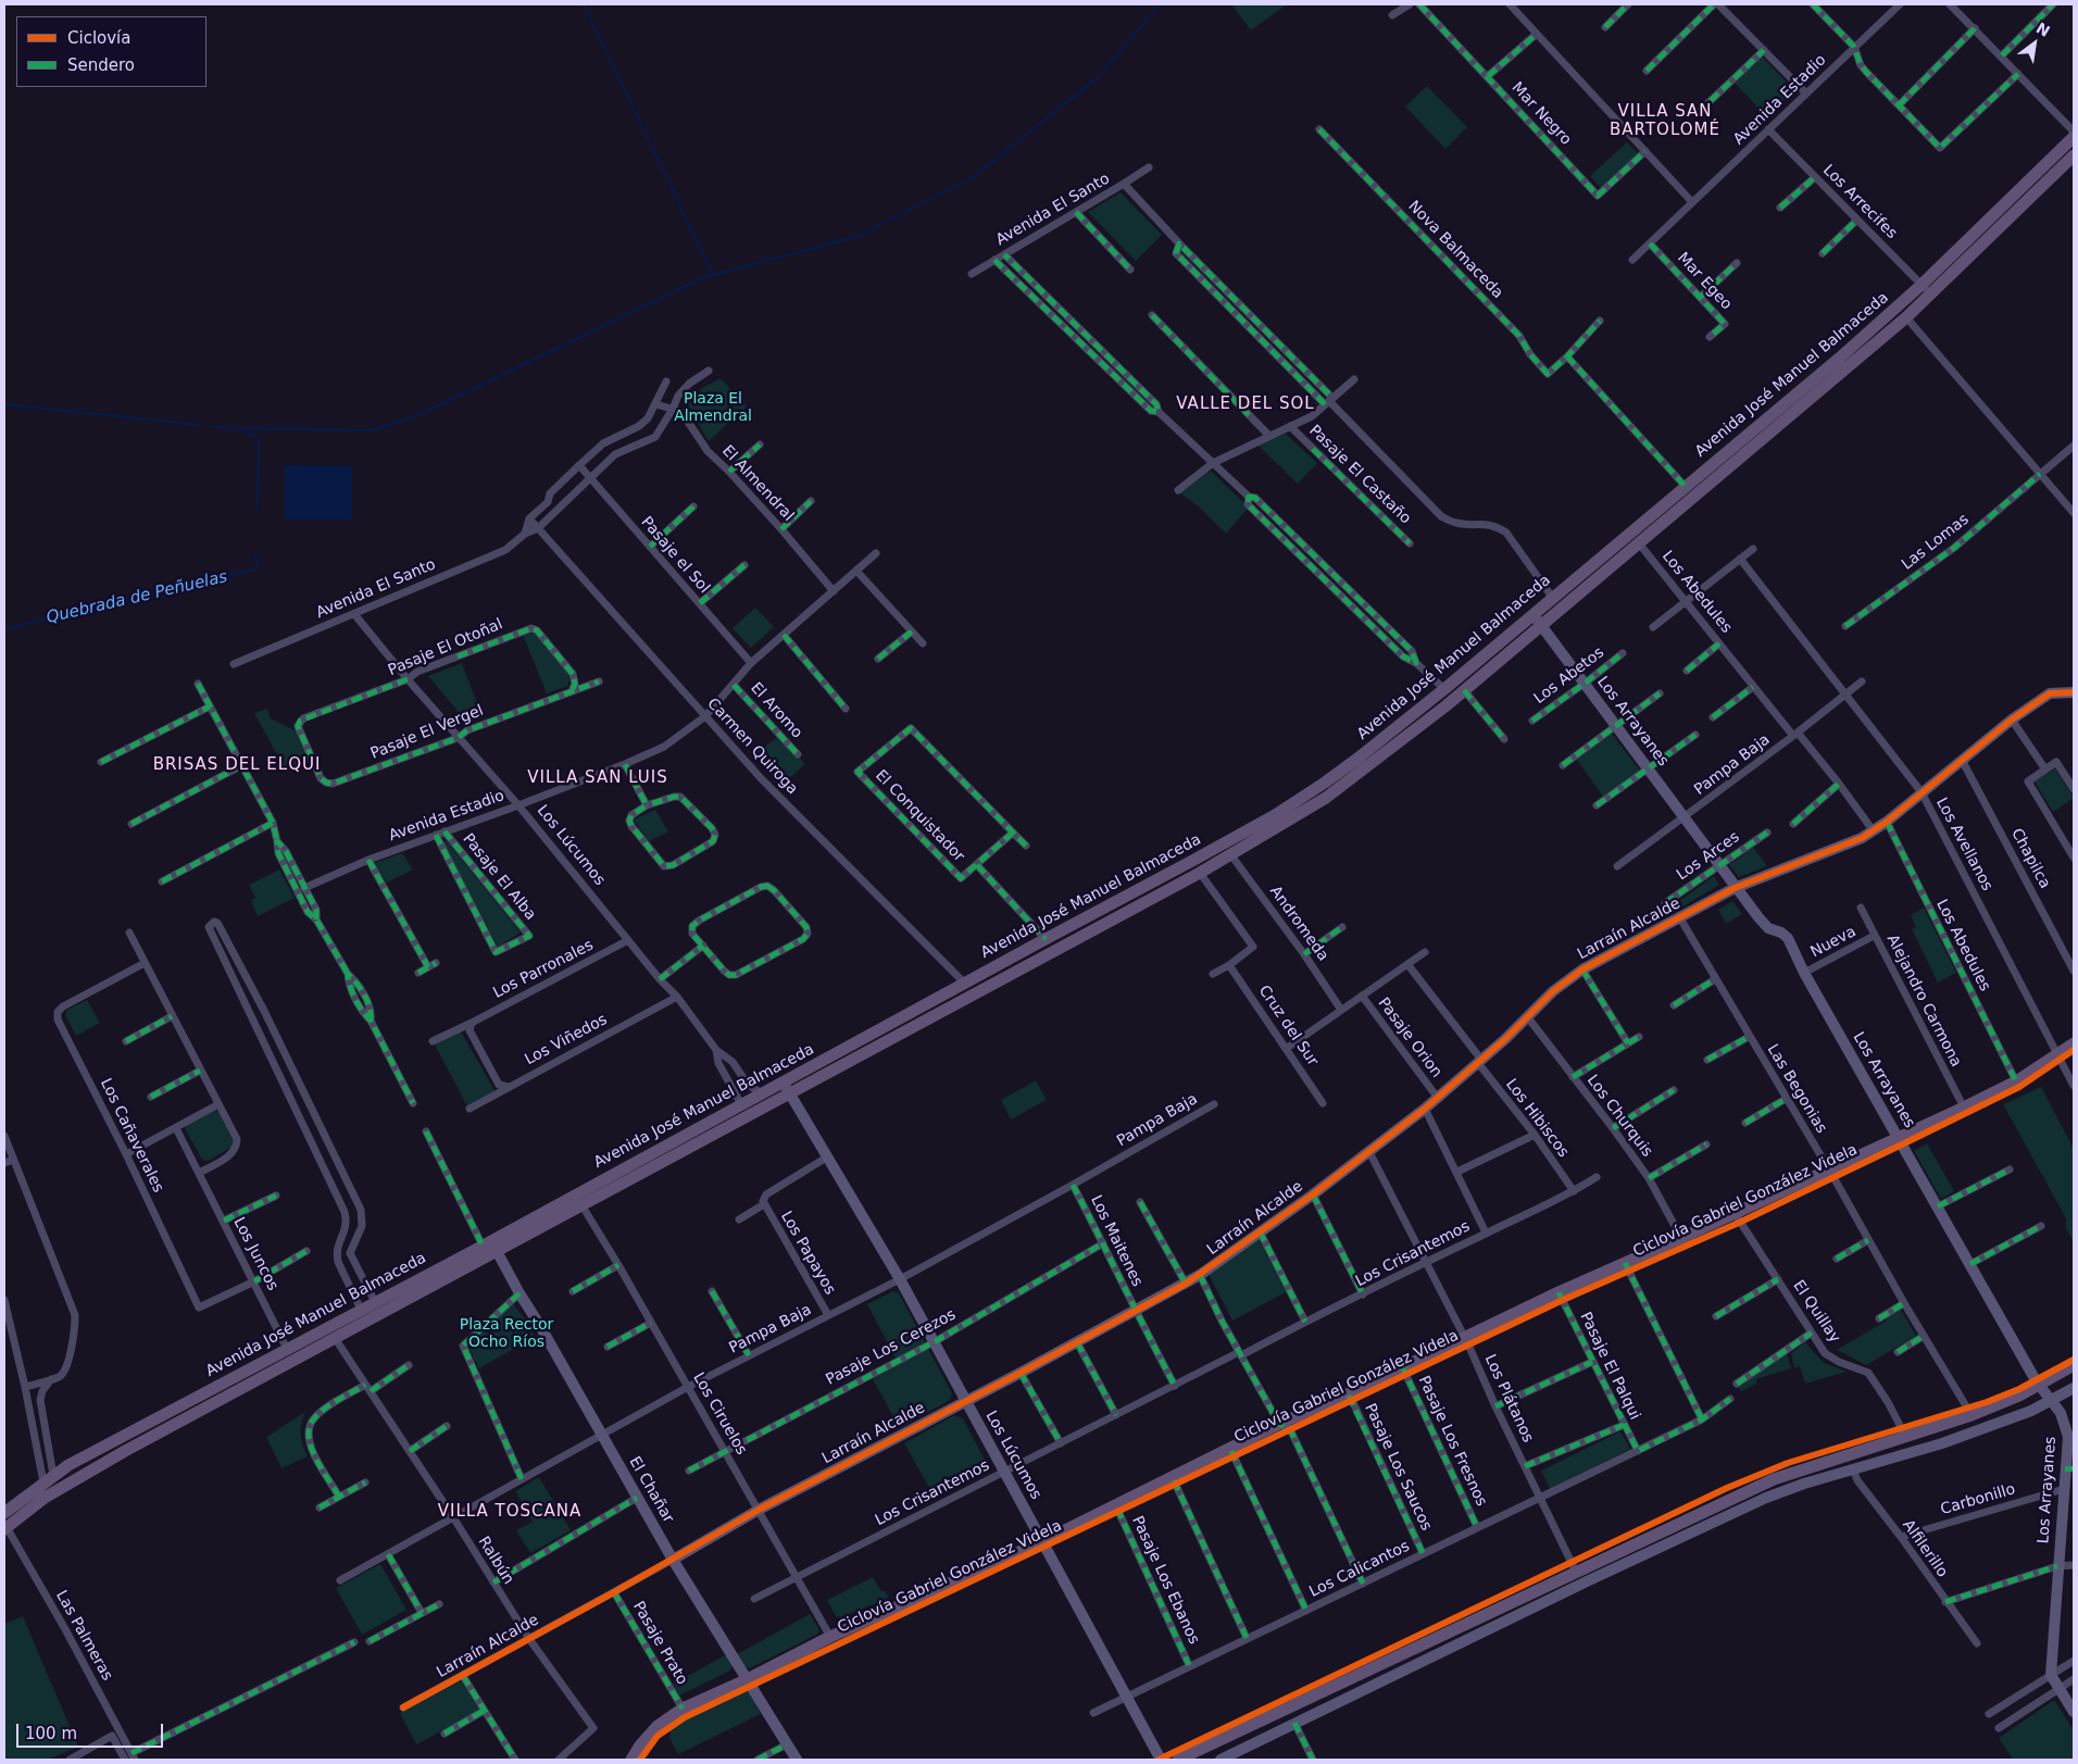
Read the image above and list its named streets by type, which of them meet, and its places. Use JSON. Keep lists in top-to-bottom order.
{
  "streets": {
    "main road": ["Avenida José Manuel Balmaceda"],
    "street": [
      "Avenida Estadio",
      "Mar Negro",
      "Los Arrecifes",
      "Avenida El Santo",
      "Nova Balmaceda",
      "Mar Egeo",
      "Pasaje El Castaño",
      "El Almendral",
      "Las Lomas",
      "Pasaje el Sol",
      "Los Abedules",
      "Pasaje El Otoñal",
      "Los Abetos",
      "El Aromo",
      "Los Arrayanes",
      "Pasaje El Vergel",
      "Carmen Quiroga",
      "Pampa Baja",
      "El Conquistador",
      "Los Avellanos",
      "Los Lúcumos",
      "Los Arces",
      "Chapilca",
      "Pasaje El Alba",
      "Andromeda",
      "Larraín Alcalde",
      "Nueva",
      "Los Parronales",
      "Alejandro Carmona",
      "Cruz del Sur",
      "Pasaje Orion",
      "Los Viñedos",
      "Las Begonias",
      "Los Churquis",
      "Los Hibiscos",
      "Los Cañaverales",
      "Los Maitenes",
      "Los Papayos",
      "Los Juncos",
      "Los Crisantemos",
      "El Quillay",
      "Pasaje Los Cerezos",
      "Pasaje El Palqui",
      "Los Plátanos",
      "Los Ciruelos",
      "Pasaje Los Fresnos",
      "Pasaje Los Saucos",
      "El Chañar",
      "Carbonillo",
      "Alfilerillo",
      "Ralbún",
      "Los Calicantos",
      "Pasaje Los Ebanos",
      "Las Palmeras",
      "Pasaje Prato"
    ],
    "cycle path": ["Ciclovía Gabriel González Videla"]
  },
  "crossings": [
    ["Avenida Estadio", "Los Arrecifes"],
    ["Avenida Estadio", "Mar Egeo"],
    ["Avenida Estadio", "El Almendral"],
    ["Avenida Estadio", "Pasaje el Sol"],
    ["Avenida Estadio", "El Aromo"],
    ["Avenida Estadio", "Carmen Quiroga"],
    ["Avenida Estadio", "Los Lúcumos"],
    ["Avenida Estadio", "Pasaje El Alba"],
    ["Los Arrecifes", "Avenida José Manuel Balmaceda"],
    ["Avenida El Santo", "El Almendral"],
    ["Avenida El Santo", "Pasaje el Sol"],
    ["Avenida El Santo", "Carmen Quiroga"],
    ["Avenida El Santo", "Los Lúcumos"],
    ["Avenida José Manuel Balmaceda", "Los Abedules"],
    ["Avenida José Manuel Balmaceda", "Los Arrayanes"],
    ["Avenida José Manuel Balmaceda", "Carmen Quiroga"],
    ["Avenida José Manuel Balmaceda", "El Conquistador"],
    ["Avenida José Manuel Balmaceda", "Los Lúcumos"],
    ["Avenida José Manuel Balmaceda", "Andromeda"],
    ["Avenida José Manuel Balmaceda", "Los Juncos"],
    ["Avenida José Manuel Balmaceda", "Los Ciruelos"],
    ["Avenida José Manuel Balmaceda", "El Chañar"],
    ["Avenida José Manuel Balmaceda", "Ralbún"],
    ["Avenida José Manuel Balmaceda", "Las Palmeras"],
    ["Los Abedules", "Pampa Baja"],
    ["Los Abedules", "Larraín Alcalde"],
    ["Pasaje El Otoñal", "Pasaje El Vergel"],
    ["Pasaje El Otoñal", "Los Lúcumos"],
    ["Los Abetos", "Los Arrayanes"],
    ["Los Arrayanes", "Pampa Baja"],
    ["Los Arrayanes", "Los Arces"],
    ["Los Arrayanes", "Larraín Alcalde"],
    ["Los Arrayanes", "Nueva"],
    ["Los Arrayanes", "Carbonillo"],
    ["Pasaje El Vergel", "Los Lúcumos"],
    ["Pampa Baja", "Los Avellanos"],
    ["Pampa Baja", "Los Lúcumos"],
    ["Pampa Baja", "Los Maitenes"],
    ["Pampa Baja", "Los Papayos"],
    ["Pampa Baja", "Los Ciruelos"],
    ["Pampa Baja", "El Chañar"],
    ["Pampa Baja", "Ralbún"],
    ["Los Avellanos", "Larraín Alcalde"],
    ["Los Lúcumos", "Larraín Alcalde"],
    ["Los Lúcumos", "Los Parronales"],
    ["Los Lúcumos", "Los Viñedos"],
    ["Los Lúcumos", "Los Papayos"],
    ["Los Lúcumos", "Los Crisantemos"],
    ["Los Lúcumos", "Pasaje Los Cerezos"],
    ["Los Lúcumos", "Los Calicantos"],
    ["Chapilca", "Larraín Alcalde"],
    ["Larraín Alcalde", "Pasaje Orion"],
    ["Larraín Alcalde", "Las Begonias"],
    ["Larraín Alcalde", "Los Churquis"],
    ["Larraín Alcalde", "Los Hibiscos"],
    ["Larraín Alcalde", "Los Maitenes"],
    ["Larraín Alcalde", "Los Plátanos"],
    ["Larraín Alcalde", "Los Ciruelos"],
    ["Larraín Alcalde", "El Chañar"],
    ["Larraín Alcalde", "Ralbún"],
    ["Larraín Alcalde", "Pasaje Prato"],
    ["Nueva", "Alejandro Carmona"],
    ["Los Hibiscos", "Los Crisantemos"],
    ["Los Cañaverales", "Los Juncos"],
    ["Los Maitenes", "Los Crisantemos"],
    ["Los Maitenes", "Pasaje Los Cerezos"],
    ["Los Crisantemos", "Los Plátanos"],
    ["Los Crisantemos", "Los Ciruelos"],
    ["Pasaje Los Cerezos", "Los Ciruelos"],
    ["Pasaje El Palqui", "Los Calicantos"],
    ["Los Plátanos", "Los Calicantos"],
    ["Pasaje Los Fresnos", "Los Calicantos"],
    ["Pasaje Los Saucos", "Los Calicantos"],
    ["Carbonillo", "Alfilerillo"],
    ["Los Calicantos", "Pasaje Los Ebanos"]
  ],
  "districts": [
    "VILLA SAN BARTOLOMÉ",
    "VALLE DEL SOL",
    "BRISAS DEL ELQUI",
    "VILLA SAN LUIS",
    "VILLA TOSCANA"
  ],
  "water": ["Quebrada de Peñuelas"],
  "parks": ["Plaza El Almendral", "Plaza Rector Ocho Ríos"],
  "legend": ["Ciclovía", "Sendero"],
  "scale_bar": "100 m",
  "north": "top right"
}
